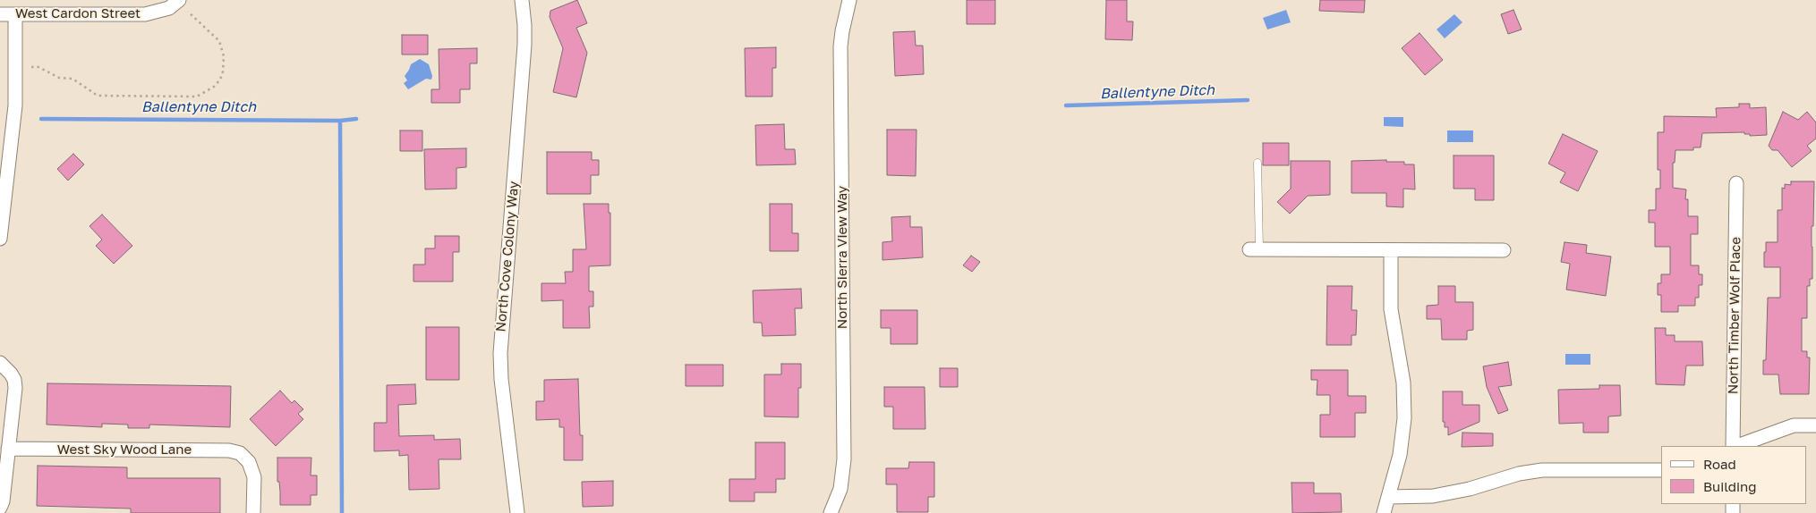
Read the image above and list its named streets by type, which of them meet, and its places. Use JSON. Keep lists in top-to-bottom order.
{
  "streets": {
    "street": [
      "West Cardon Street",
      "North Cove Colony Way",
      "North Sierra View Way",
      "North Timber Wolf Place",
      "West Sky Wood Lane"
    ]
  },
  "water": ["Ballentyne Ditch"],
  "legend": ["Road", "Building"]
}
